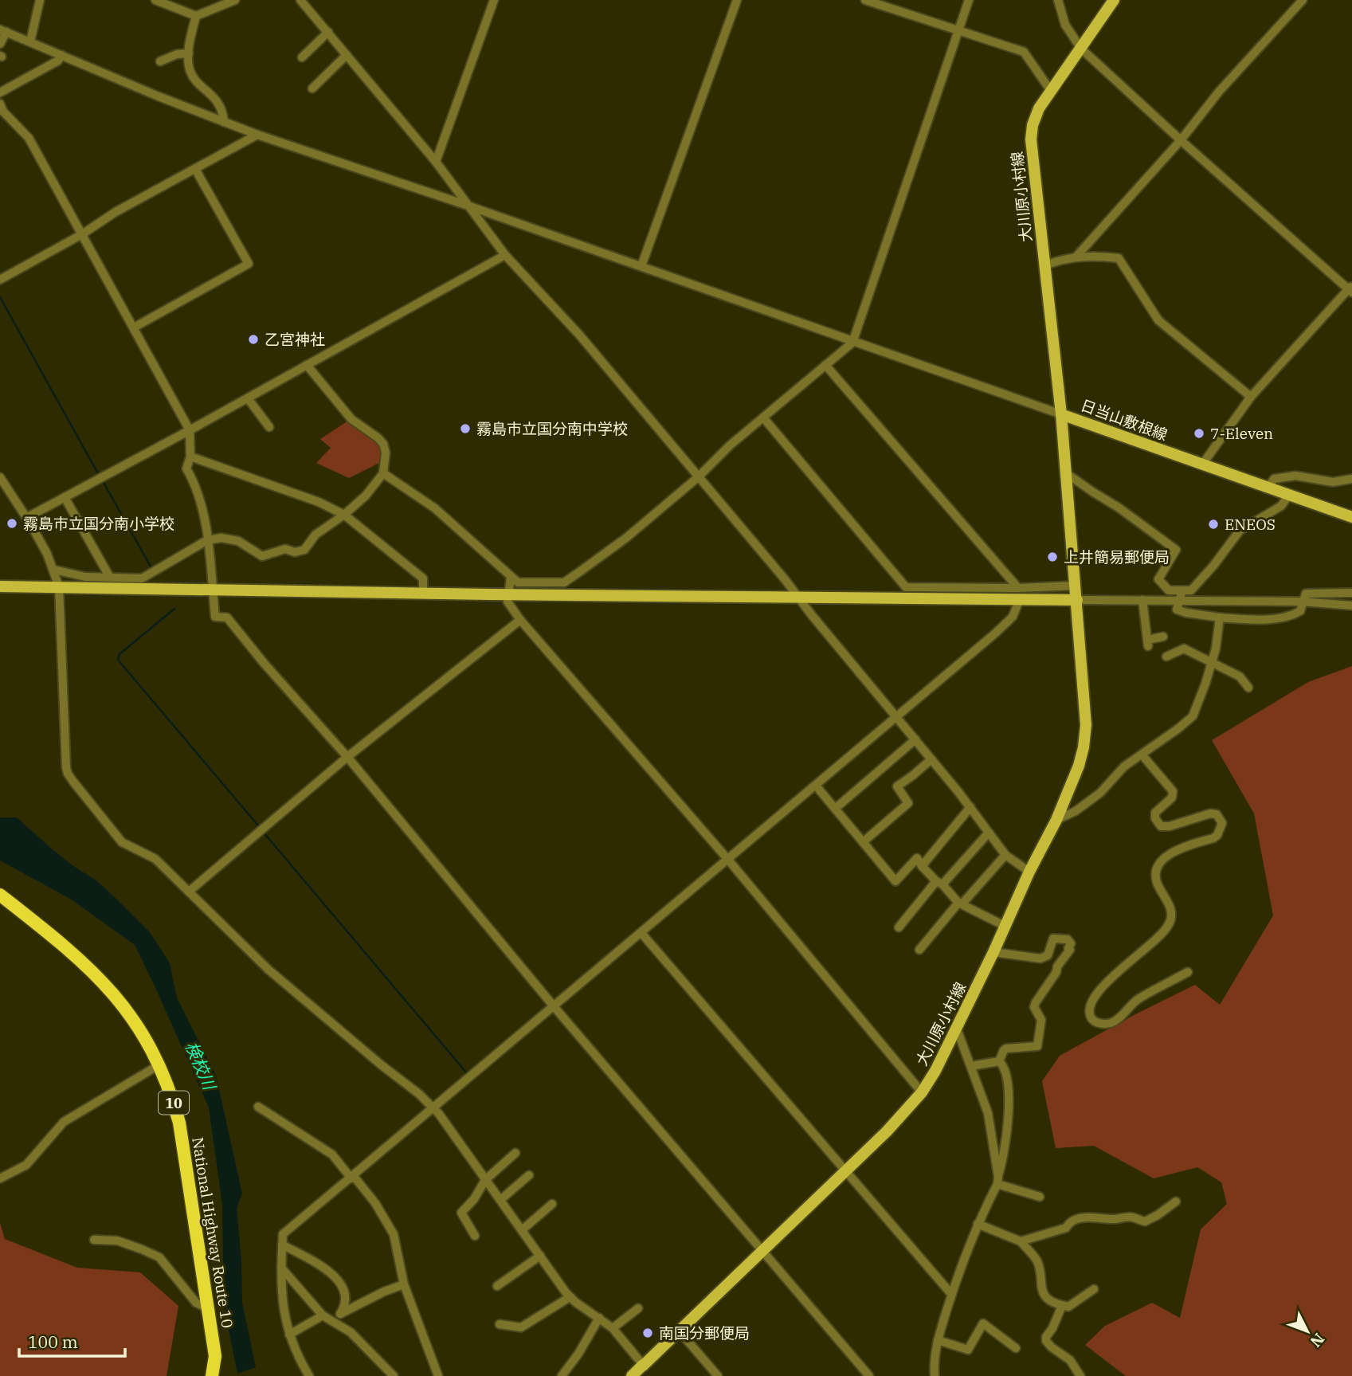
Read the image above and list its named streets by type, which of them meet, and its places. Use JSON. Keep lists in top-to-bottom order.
{
  "streets": {
    "highway": ["10", "National Highway Route 10"],
    "main road": ["大川原小村線", "日当山敷根線"]
  },
  "crossings": [
    ["大川原小村線", "日当山敷根線"]
  ],
  "water": ["検校川"],
  "places": [
    "乙宮神社",
    "霧島市立国分南中学校",
    "7-Eleven",
    "霧島市立国分南小学校",
    "ENEOS",
    "上井簡易郵便局",
    "南国分郵便局"
  ],
  "scale_bar": "100 m",
  "north": "bottom right"
}
